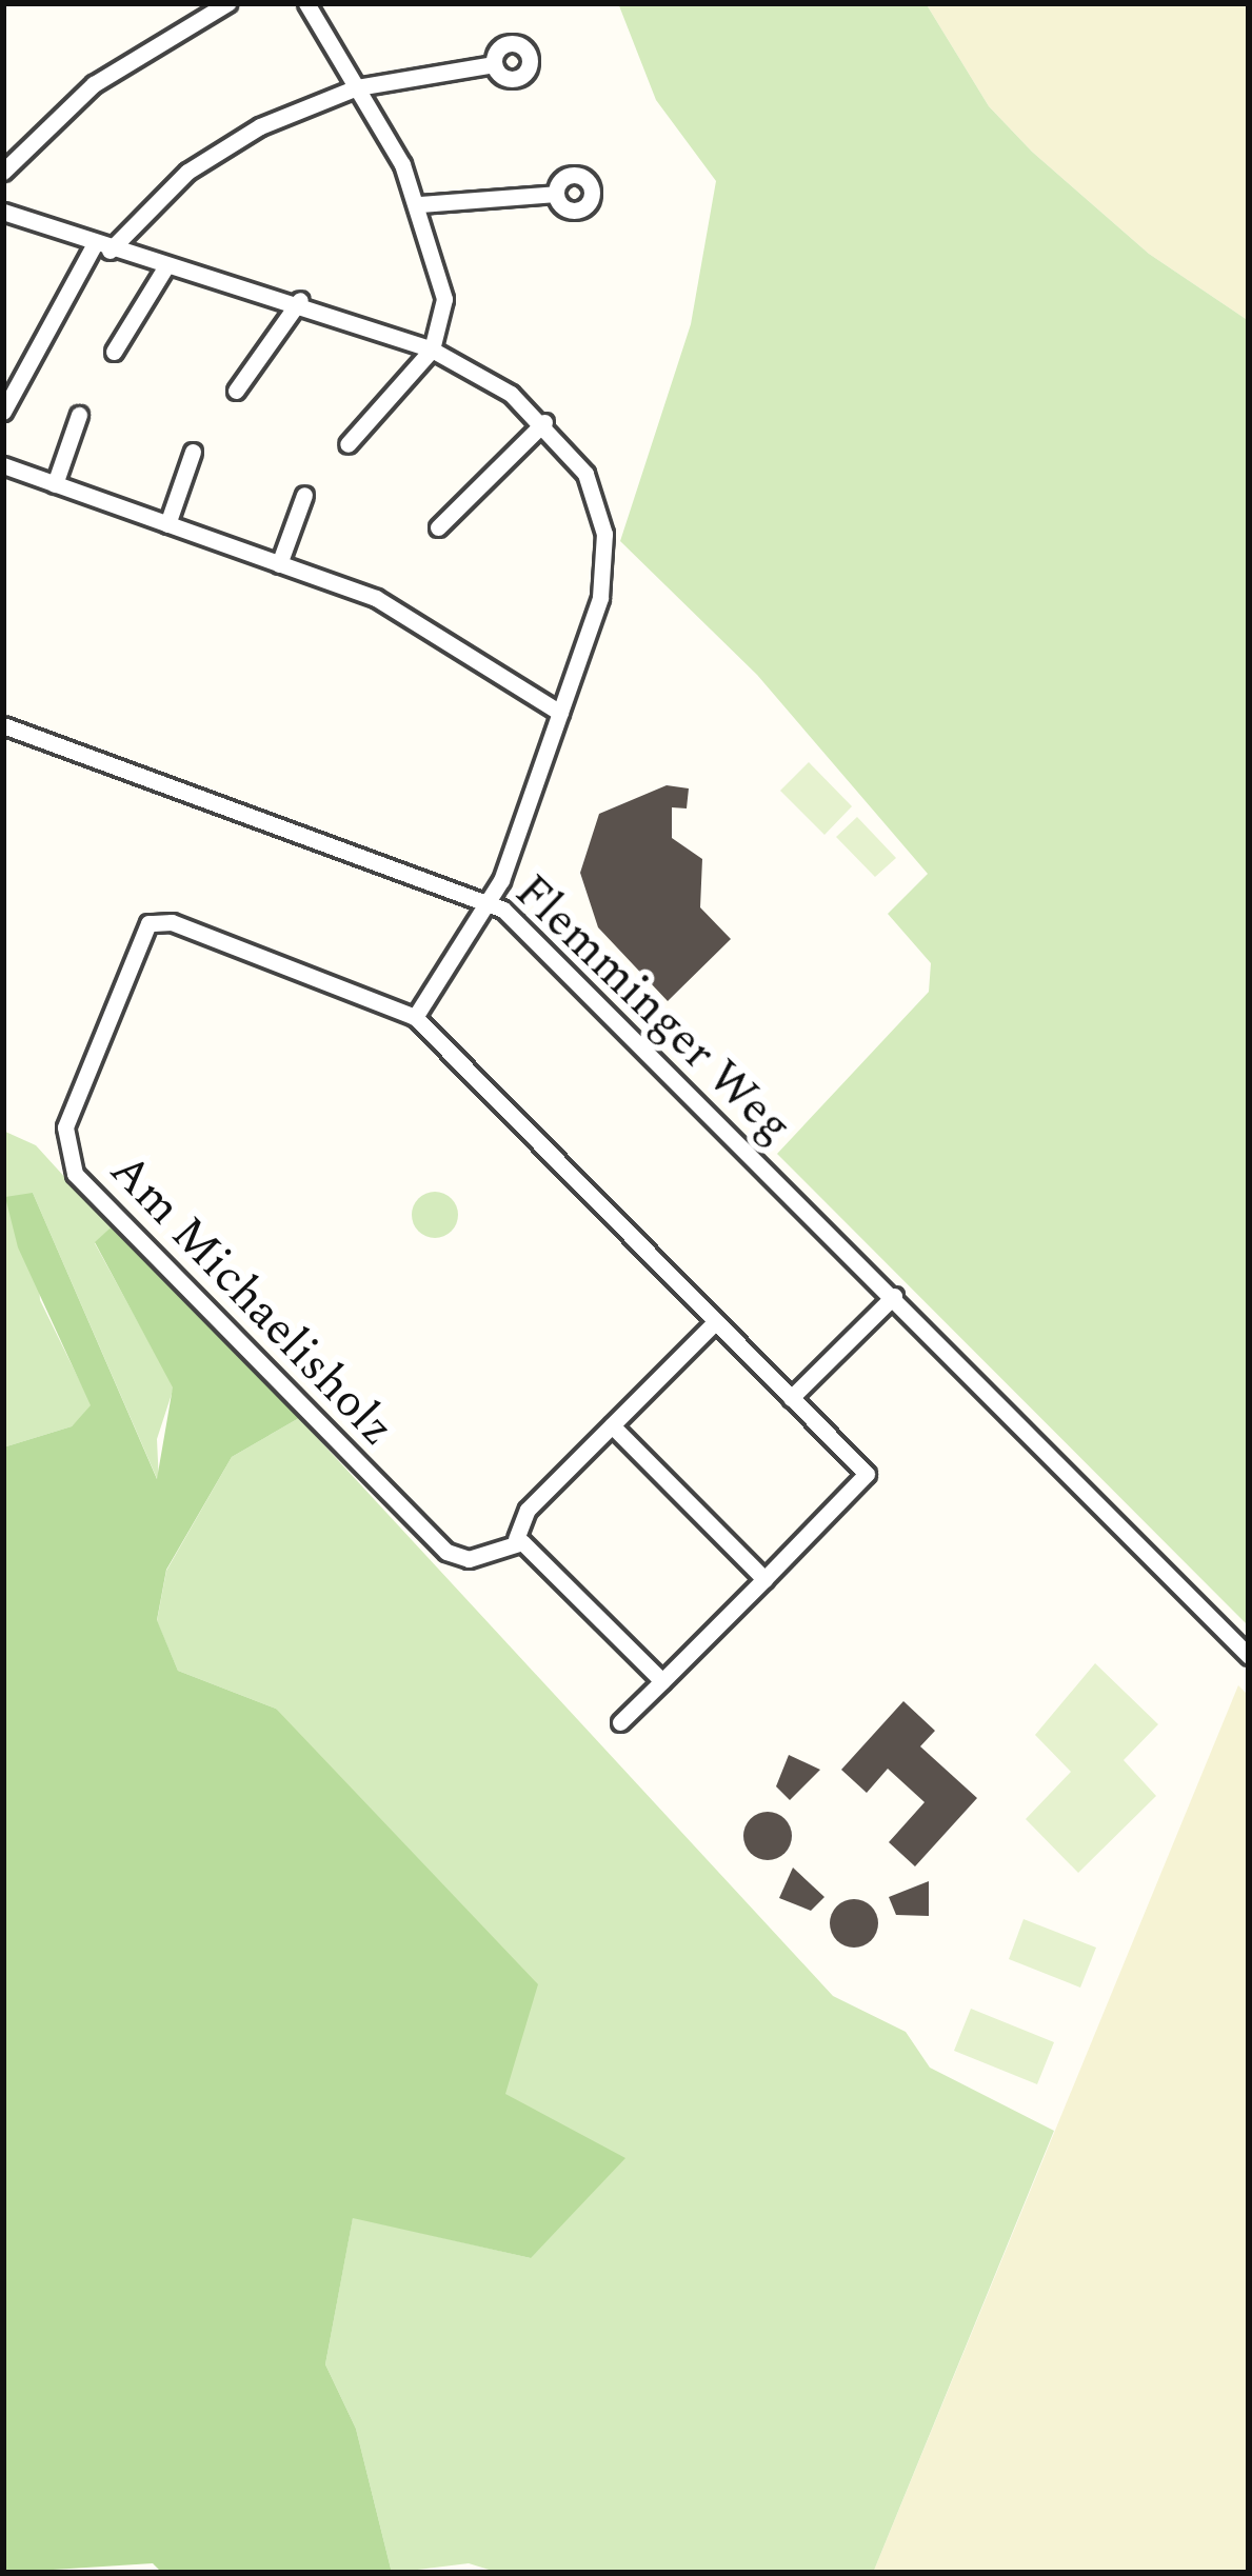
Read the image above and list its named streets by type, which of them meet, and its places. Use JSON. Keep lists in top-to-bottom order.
{
  "streets": {
    "street": ["Flemminger Weg", "Am Michaelisholz"]
  }
}
